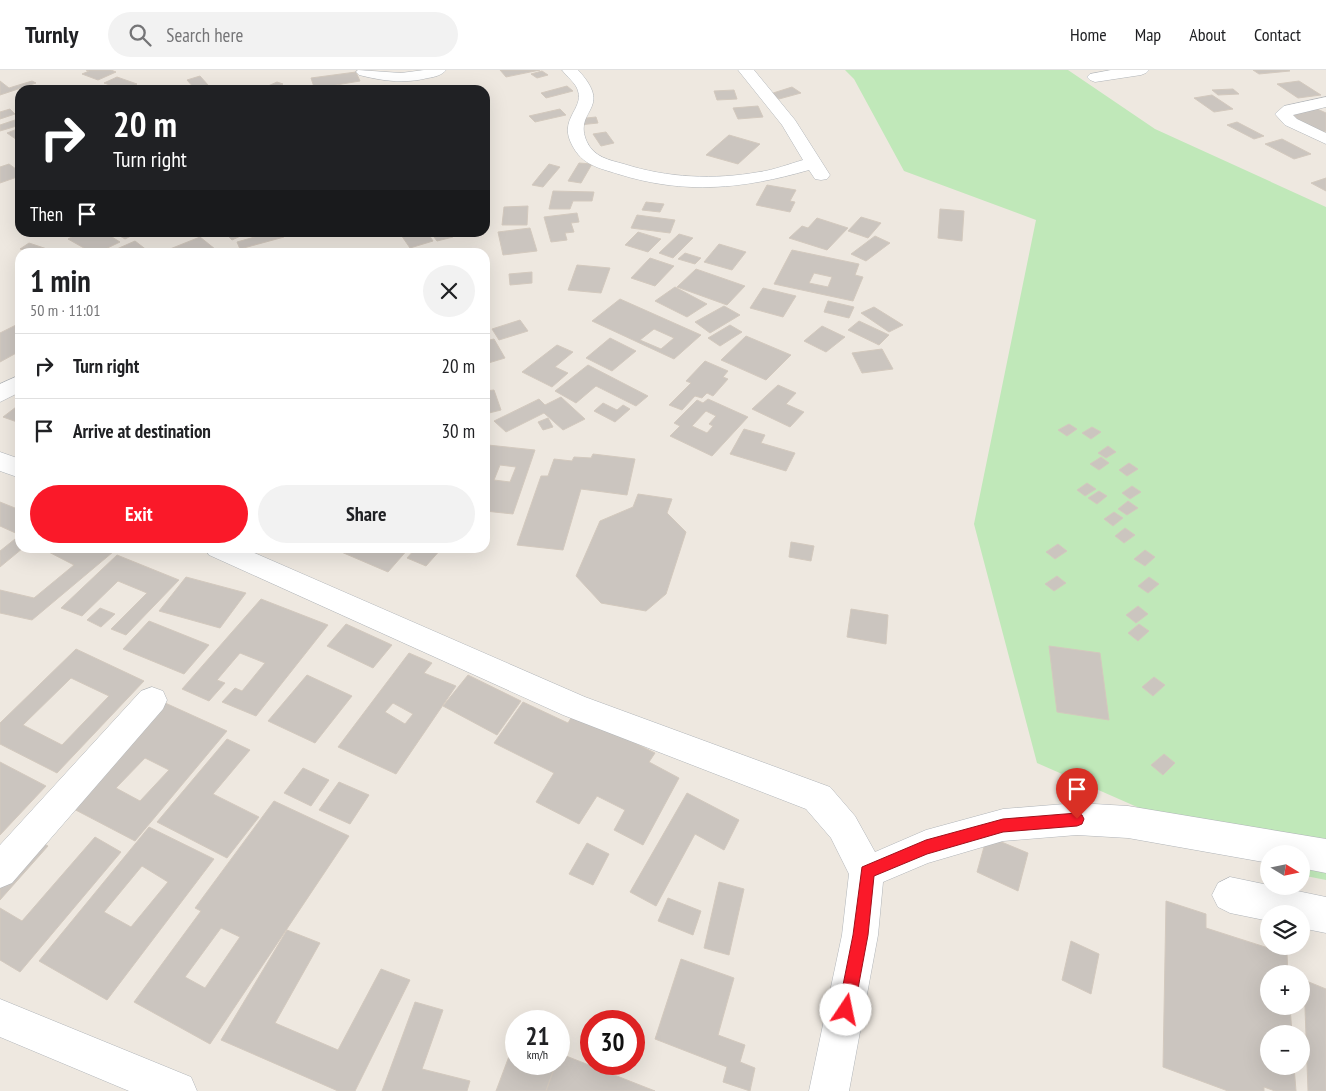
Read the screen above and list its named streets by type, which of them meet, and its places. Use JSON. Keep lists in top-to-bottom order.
{
  "north": "right",
  "page": {
    "header": "Turnly",
    "search": "Search here",
    "nav": [
      "Home",
      "Map",
      "About",
      "Contact"
    ],
    "turn": ["20 m", "Turn right"],
    "then": "Then",
    "heading": ["1 min", "50 m · 11:01"],
    "list": [
      {
        "name": "Turn right",
        "value": "20 m"
      },
      {
        "name": "Arrive at destination",
        "value": "30 m"
      }
    ],
    "buttons": ["Exit", "Share"],
    "map_buttons": ["+", "−"],
    "speed": "21 km/h",
    "limit": "30"
  }
}
